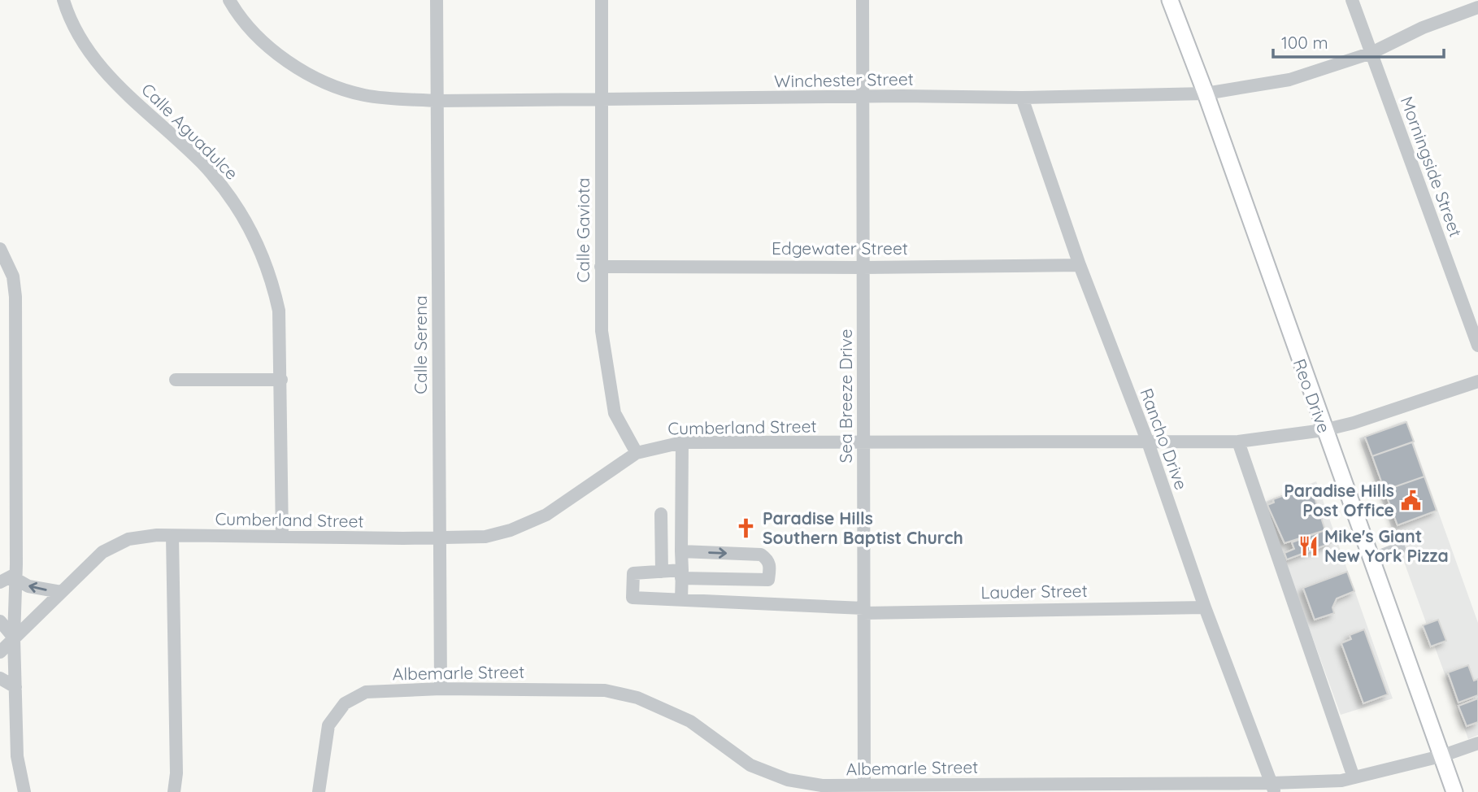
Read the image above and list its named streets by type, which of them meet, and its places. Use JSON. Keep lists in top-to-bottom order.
{
  "streets": {
    "main road": ["Reo Drive"],
    "street": [
      "Winchester Street",
      "Calle Aguadulce",
      "Morningside Street",
      "Calle Gaviota",
      "Edgewater Street",
      "Calle Serena",
      "Sea Breeze Drive",
      "Cumberland Street",
      "Rancho Drive",
      "Lauder Street",
      "Albemarle Street"
    ]
  },
  "crossings": [
    ["Winchester Street", "Morningside Street"],
    ["Winchester Street", "Calle Gaviota"],
    ["Winchester Street", "Calle Serena"],
    ["Winchester Street", "Sea Breeze Drive"],
    ["Winchester Street", "Reo Drive"],
    ["Winchester Street", "Rancho Drive"],
    ["Calle Aguadulce", "Cumberland Street"],
    ["Calle Gaviota", "Edgewater Street"],
    ["Calle Gaviota", "Cumberland Street"],
    ["Edgewater Street", "Sea Breeze Drive"],
    ["Edgewater Street", "Rancho Drive"],
    ["Calle Serena", "Cumberland Street"],
    ["Calle Serena", "Albemarle Street"],
    ["Sea Breeze Drive", "Cumberland Street"],
    ["Sea Breeze Drive", "Lauder Street"],
    ["Sea Breeze Drive", "Albemarle Street"],
    ["Reo Drive", "Cumberland Street"],
    ["Reo Drive", "Albemarle Street"],
    ["Cumberland Street", "Rancho Drive"],
    ["Rancho Drive", "Lauder Street"],
    ["Rancho Drive", "Albemarle Street"]
  ],
  "places": {
    "public building": ["Paradise Hills Post Office"],
    "church": ["Paradise Hills Southern Baptist Church"],
    "restaurant": ["Mike's Giant New York Pizza"]
  },
  "scale_bar": "100 m"
}
